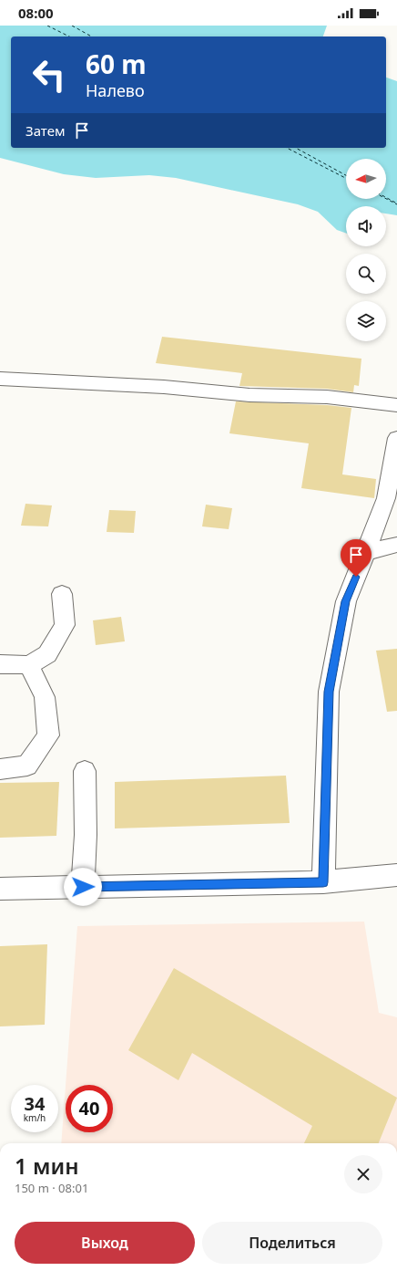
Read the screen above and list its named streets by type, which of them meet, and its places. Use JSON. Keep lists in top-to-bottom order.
{
  "north": "left",
  "page": {
    "status": "08:00",
    "turn": ["60 m", "Налево"],
    "then": "Затем",
    "speed": "34 km/h",
    "limit": "40",
    "heading": ["1 мин", "150 m · 08:01"],
    "buttons": ["Выход", "Поделиться"]
  }
}
